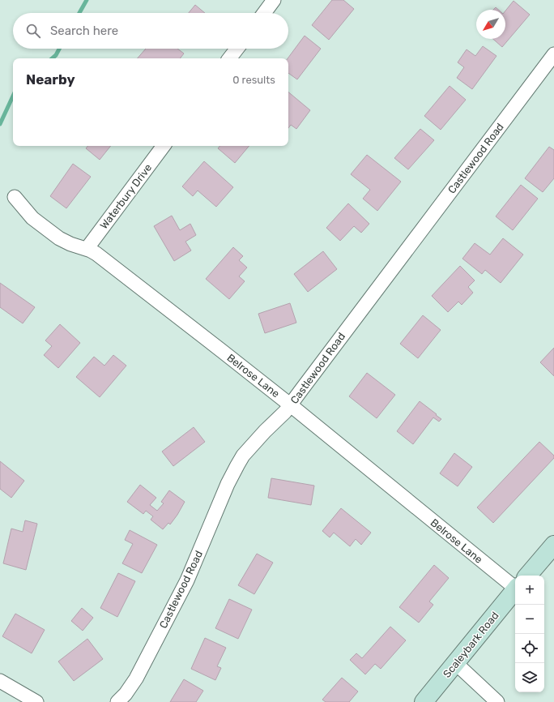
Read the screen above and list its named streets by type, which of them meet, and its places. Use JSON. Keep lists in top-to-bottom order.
{
  "streets": {
    "street": [
      "Castlewood Road",
      "Waterbury Drive",
      "Belrose Lane",
      "Scaleybark Road"
    ]
  },
  "crossings": [
    ["Castlewood Road", "Belrose Lane"],
    ["Waterbury Drive", "Belrose Lane"]
  ],
  "north": "bottom left",
  "page": {
    "search": "Search here",
    "heading": ["Nearby", "0 results"],
    "map_buttons": ["+", "−"]
  }
}
